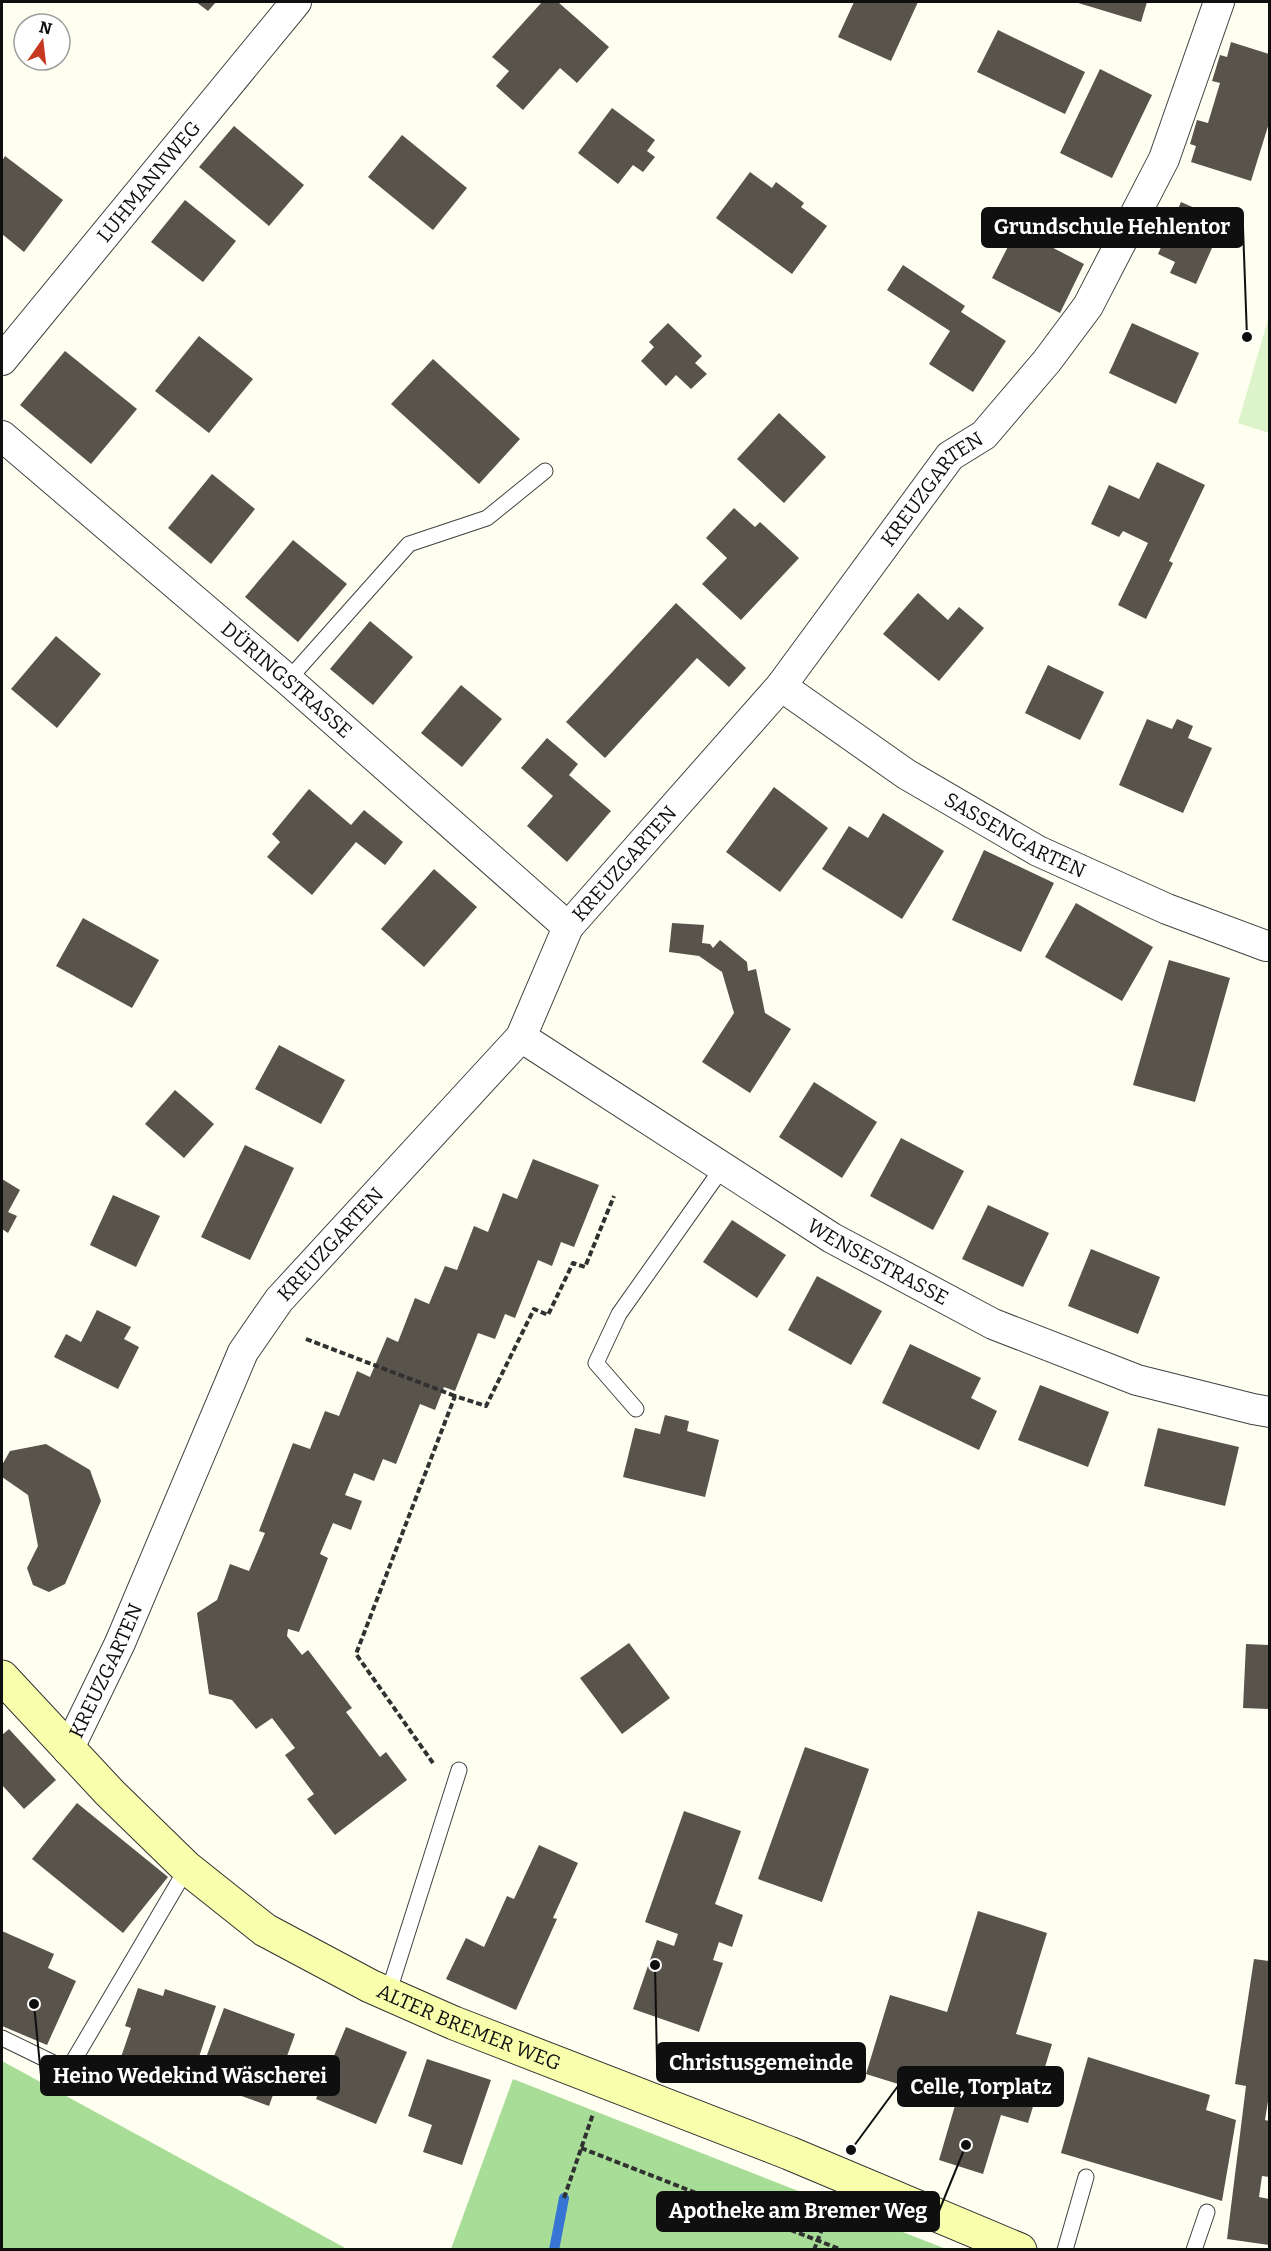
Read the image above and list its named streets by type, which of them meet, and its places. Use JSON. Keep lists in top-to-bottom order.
{
  "streets": {
    "street": [
      "LUHMANNWEG",
      "KREUZGARTEN",
      "DÜRINGSTRASSE",
      "SASSENGARTEN",
      "WENSESTRASSE",
      "ALTER BREMER WEG"
    ]
  },
  "crossings": [
    ["KREUZGARTEN", "DÜRINGSTRASSE"],
    ["KREUZGARTEN", "SASSENGARTEN"],
    ["KREUZGARTEN", "WENSESTRASSE"],
    ["KREUZGARTEN", "ALTER BREMER WEG"]
  ],
  "places": [
    "Grundschule Hehlentor",
    "Christusgemeinde",
    "Heino Wedekind Wäscherei",
    "Apotheke am Bremer Weg",
    "Celle, Torplatz"
  ],
  "north": "top"
}
